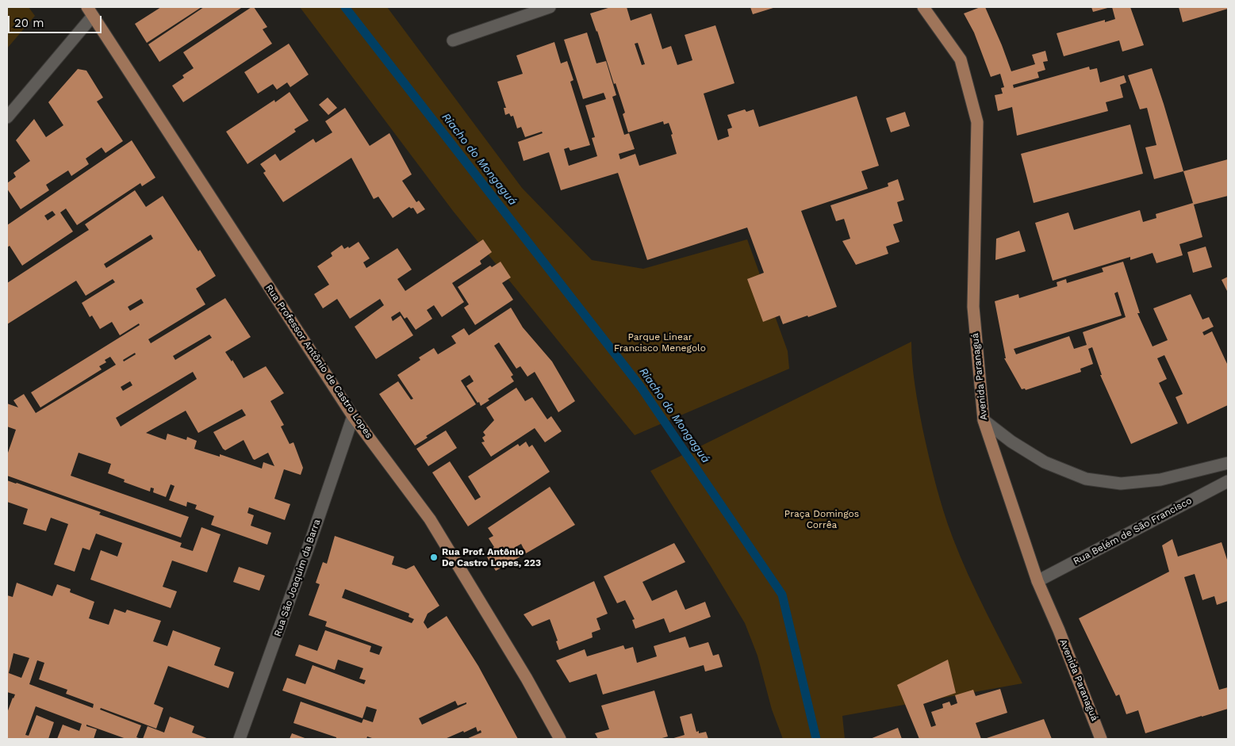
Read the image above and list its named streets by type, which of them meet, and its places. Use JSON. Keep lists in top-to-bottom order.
{
  "streets": {
    "main road": ["Rua Professor Antônio de Castro Lopes", "Avenida Paranaguá"],
    "street": ["Rua Belém de São Francisco", "Rua São Joaquim da Barra"]
  },
  "crossings": [
    ["Rua Professor Antônio de Castro Lopes", "Rua São Joaquim da Barra"],
    ["Avenida Paranaguá", "Rua Belém de São Francisco"]
  ],
  "water": ["Riacho do Mongaguá"],
  "parks": ["Parque Linear Francisco Menegolo", "Praça Domingos Corrêa"],
  "places": ["Rua Prof. Antônio De Castro Lopes, 223"],
  "scale_bar": "20 m"
}
